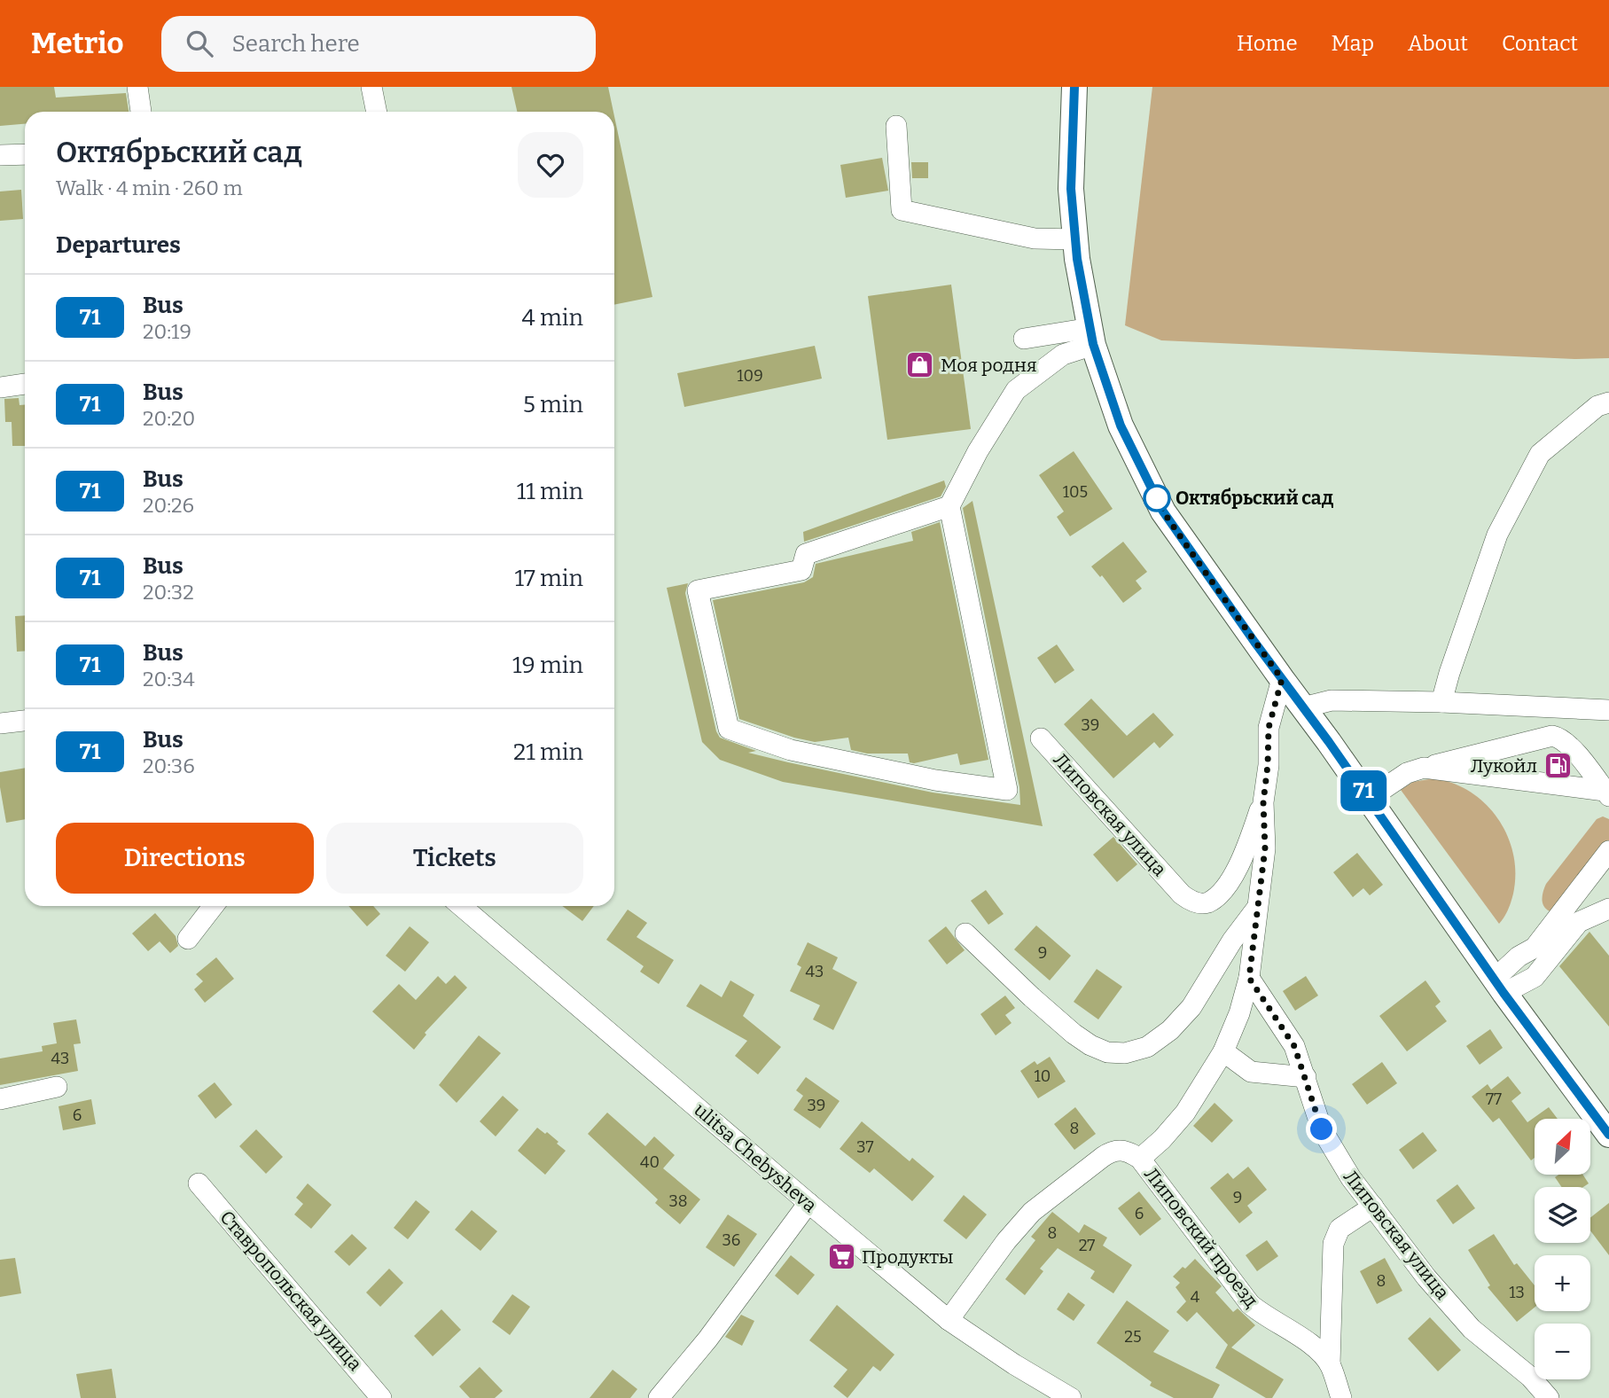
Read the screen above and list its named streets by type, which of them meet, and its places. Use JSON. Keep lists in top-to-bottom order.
{
  "streets": {
    "street": [
      "Липовская улица",
      "ulitsa Chebysheva",
      "Липовский проезд",
      "Ставропольская улица"
    ]
  },
  "crossings": [
    ["ulitsa Chebysheva", "Липовский проезд"]
  ],
  "places": {
    "shop": ["Моя родня"],
    "other": ["Октябрьский сад"],
    "fuel station": ["Лукойл"],
    "supermarket": ["Продукты"]
  },
  "lines": ["bus line 71"],
  "house_numbers": [
    "109",
    "105",
    "39",
    "9",
    "43",
    "43",
    "10",
    "77",
    "39",
    "6",
    "8",
    "37",
    "40",
    "9",
    "38",
    "6",
    "8",
    "36",
    "27",
    "8",
    "13",
    "4",
    "25"
  ],
  "north": "top right",
  "page": {
    "header": "Metrio",
    "search": "Search here",
    "nav": [
      "Home",
      "Map",
      "About",
      "Contact"
    ],
    "on_map": "71",
    "heading": [
      ["Октябрьский сад", "Walk · 4 min · 260 m"],
      "Departures"
    ],
    "list": [
      {
        "mark": "71",
        "name": "Bus",
        "note": "20:19",
        "value": "4 min"
      },
      {
        "mark": "71",
        "name": "Bus",
        "note": "20:20",
        "value": "5 min"
      },
      {
        "mark": "71",
        "name": "Bus",
        "note": "20:26",
        "value": "11 min"
      },
      {
        "mark": "71",
        "name": "Bus",
        "note": "20:32",
        "value": "17 min"
      },
      {
        "mark": "71",
        "name": "Bus",
        "note": "20:34",
        "value": "19 min"
      },
      {
        "mark": "71",
        "name": "Bus",
        "note": "20:36",
        "value": "21 min"
      }
    ],
    "buttons": ["Directions", "Tickets"],
    "map_buttons": ["+", "−"]
  }
}
